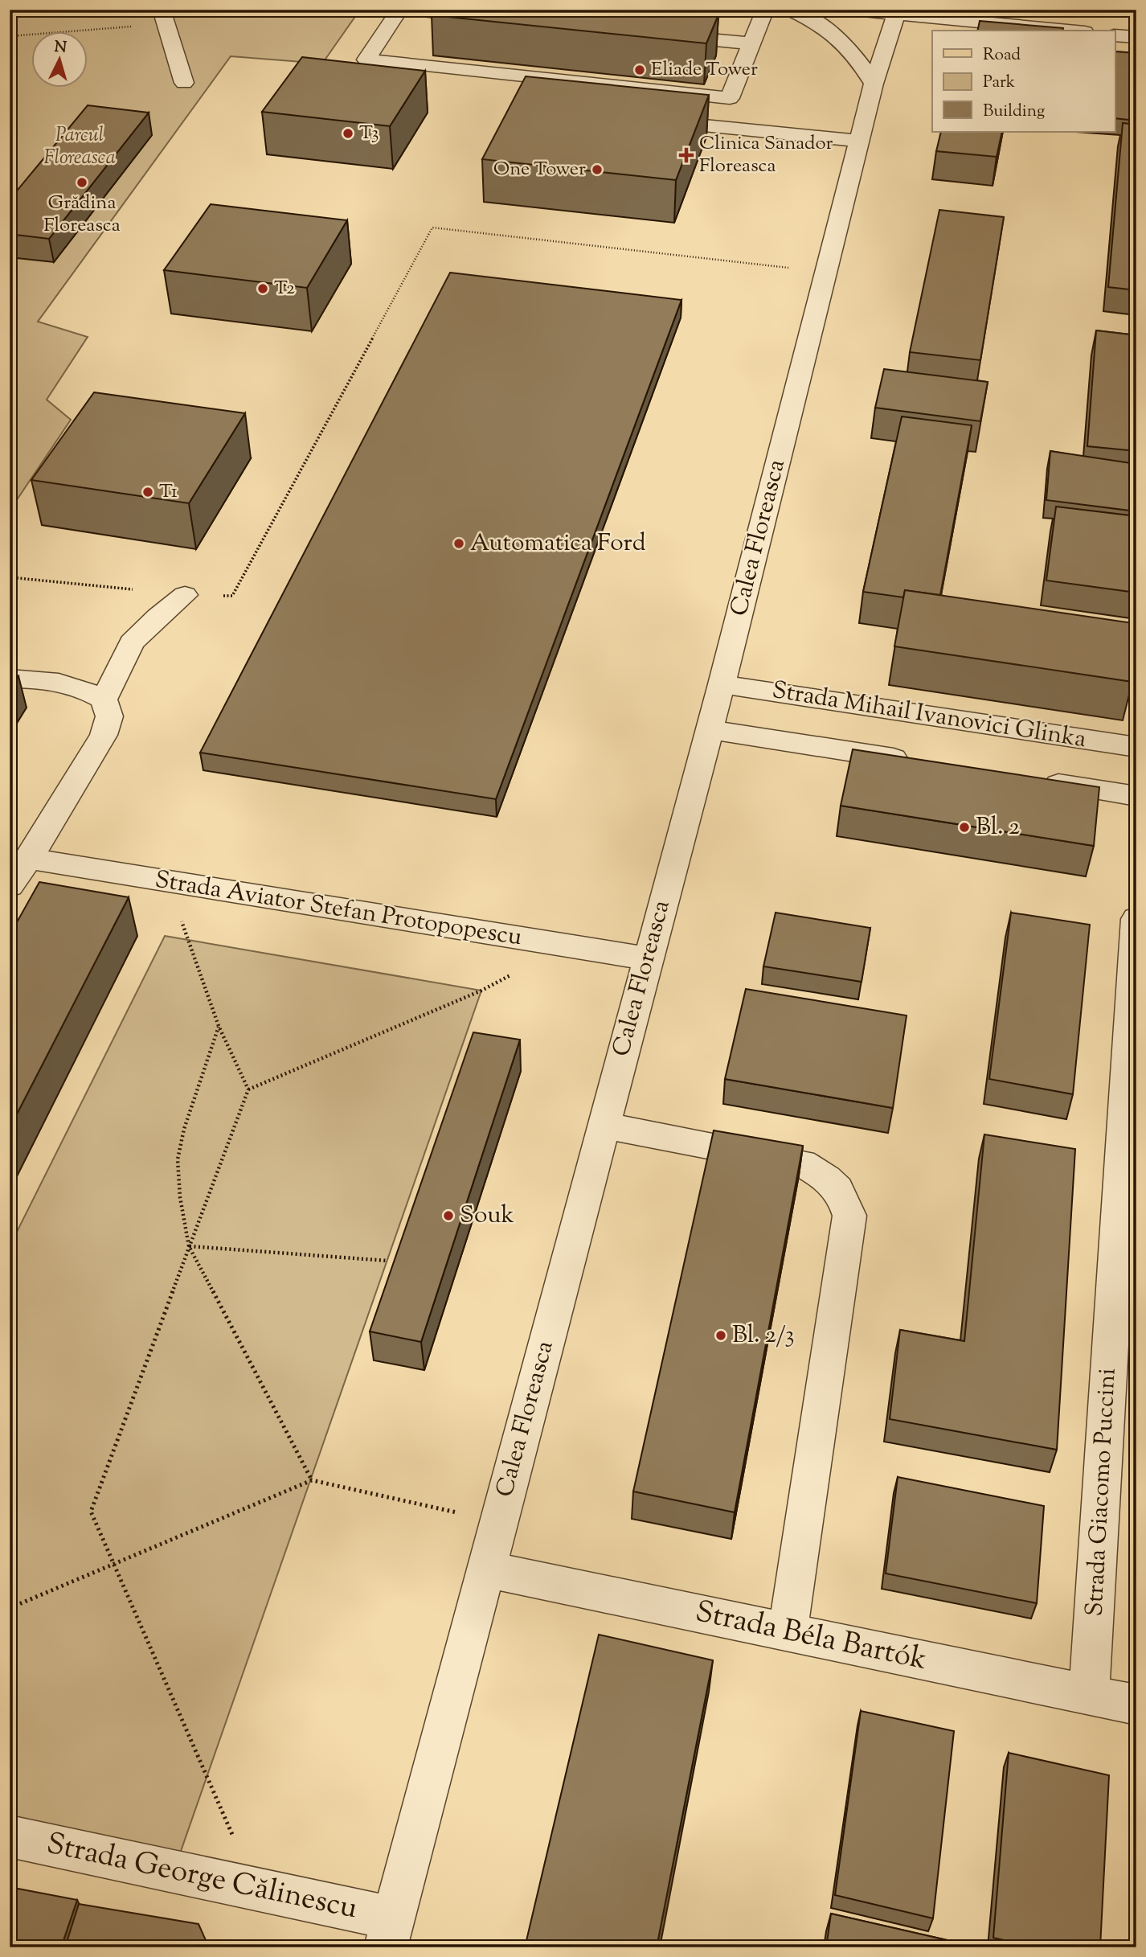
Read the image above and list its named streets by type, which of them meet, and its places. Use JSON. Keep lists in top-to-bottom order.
{
  "streets": {
    "street": [
      "Calea Floreasca",
      "Strada Mihail Ivanovici Glinka",
      "Strada Aviator Stefan Protopopescu",
      "Strada Giacomo Puccini",
      "Strada Béla Bartók",
      "Strada George Călinescu"
    ]
  },
  "crossings": [
    ["Calea Floreasca", "Strada Mihail Ivanovici Glinka"],
    ["Calea Floreasca", "Strada Aviator Stefan Protopopescu"],
    ["Calea Floreasca", "Strada Béla Bartók"],
    ["Calea Floreasca", "Strada George Călinescu"],
    ["Strada Giacomo Puccini", "Strada Béla Bartók"]
  ],
  "parks": ["Parcul Floreasca"],
  "places": {
    "other": [
      "Eliade Tower",
      "T3",
      "One Tower",
      "Grădina Floreasca",
      "T2",
      "T1",
      "Automatica Ford",
      "Bl. 2",
      "Souk",
      "Bl. 2/3"
    ],
    "health": ["Clinica Sanador Floreasca"]
  },
  "legend": ["Road", "Park", "Building"],
  "north": "top"
}
